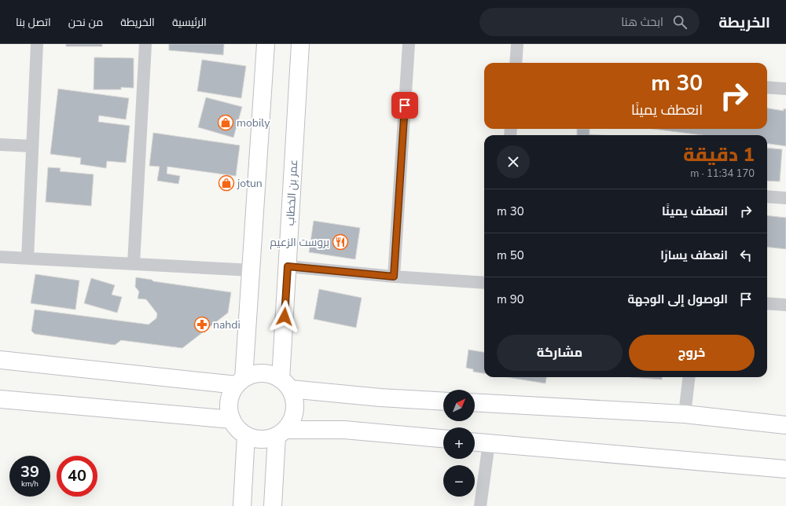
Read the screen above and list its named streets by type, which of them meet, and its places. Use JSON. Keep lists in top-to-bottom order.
{
  "streets": {
    "street": ["عمر بن الخطاب"]
  },
  "places": {
    "shop": ["mobily", "jotun"],
    "restaurant": ["بروست الزعيم"],
    "pharmacy": ["nahdi"]
  },
  "north": "top right",
  "page": {
    "header": "الخريطة",
    "search": "ابحث هنا",
    "nav": [
      "الرئيسية",
      "الخريطة",
      "من نحن",
      "اتصل بنا"
    ],
    "turn": ["30 m", "انعطف يمينًا"],
    "heading": ["1 دقيقة", "170 m · 11:34"],
    "list": [
      {
        "name": "انعطف يمينًا",
        "value": "30 m"
      },
      {
        "name": "انعطف يسارًا",
        "value": "50 m"
      },
      {
        "name": "الوصول إلى الوجهة",
        "value": "90 m"
      }
    ],
    "buttons": ["خروج", "مشاركة"],
    "map_buttons": ["+", "−"],
    "speed": "39 km/h",
    "limit": "40"
  }
}
